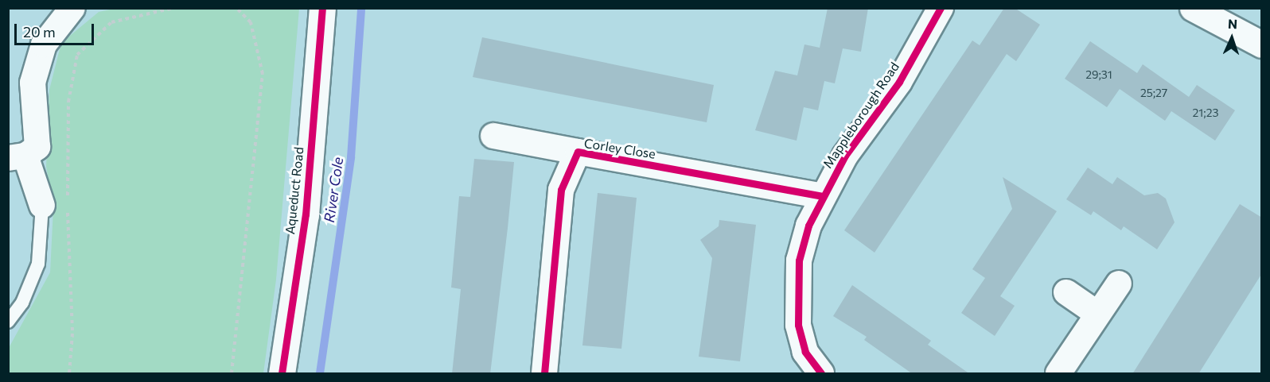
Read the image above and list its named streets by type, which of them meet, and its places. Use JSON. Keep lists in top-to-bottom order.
{
  "streets": {
    "street": ["Mappleborough Road", "Corley Close", "Aqueduct Road"]
  },
  "crossings": [
    ["Mappleborough Road", "Corley Close"]
  ],
  "water": ["River Cole"],
  "house_numbers": ["29;31", "25;27", "21;23"],
  "scale_bar": "20 m",
  "north": "top"
}
